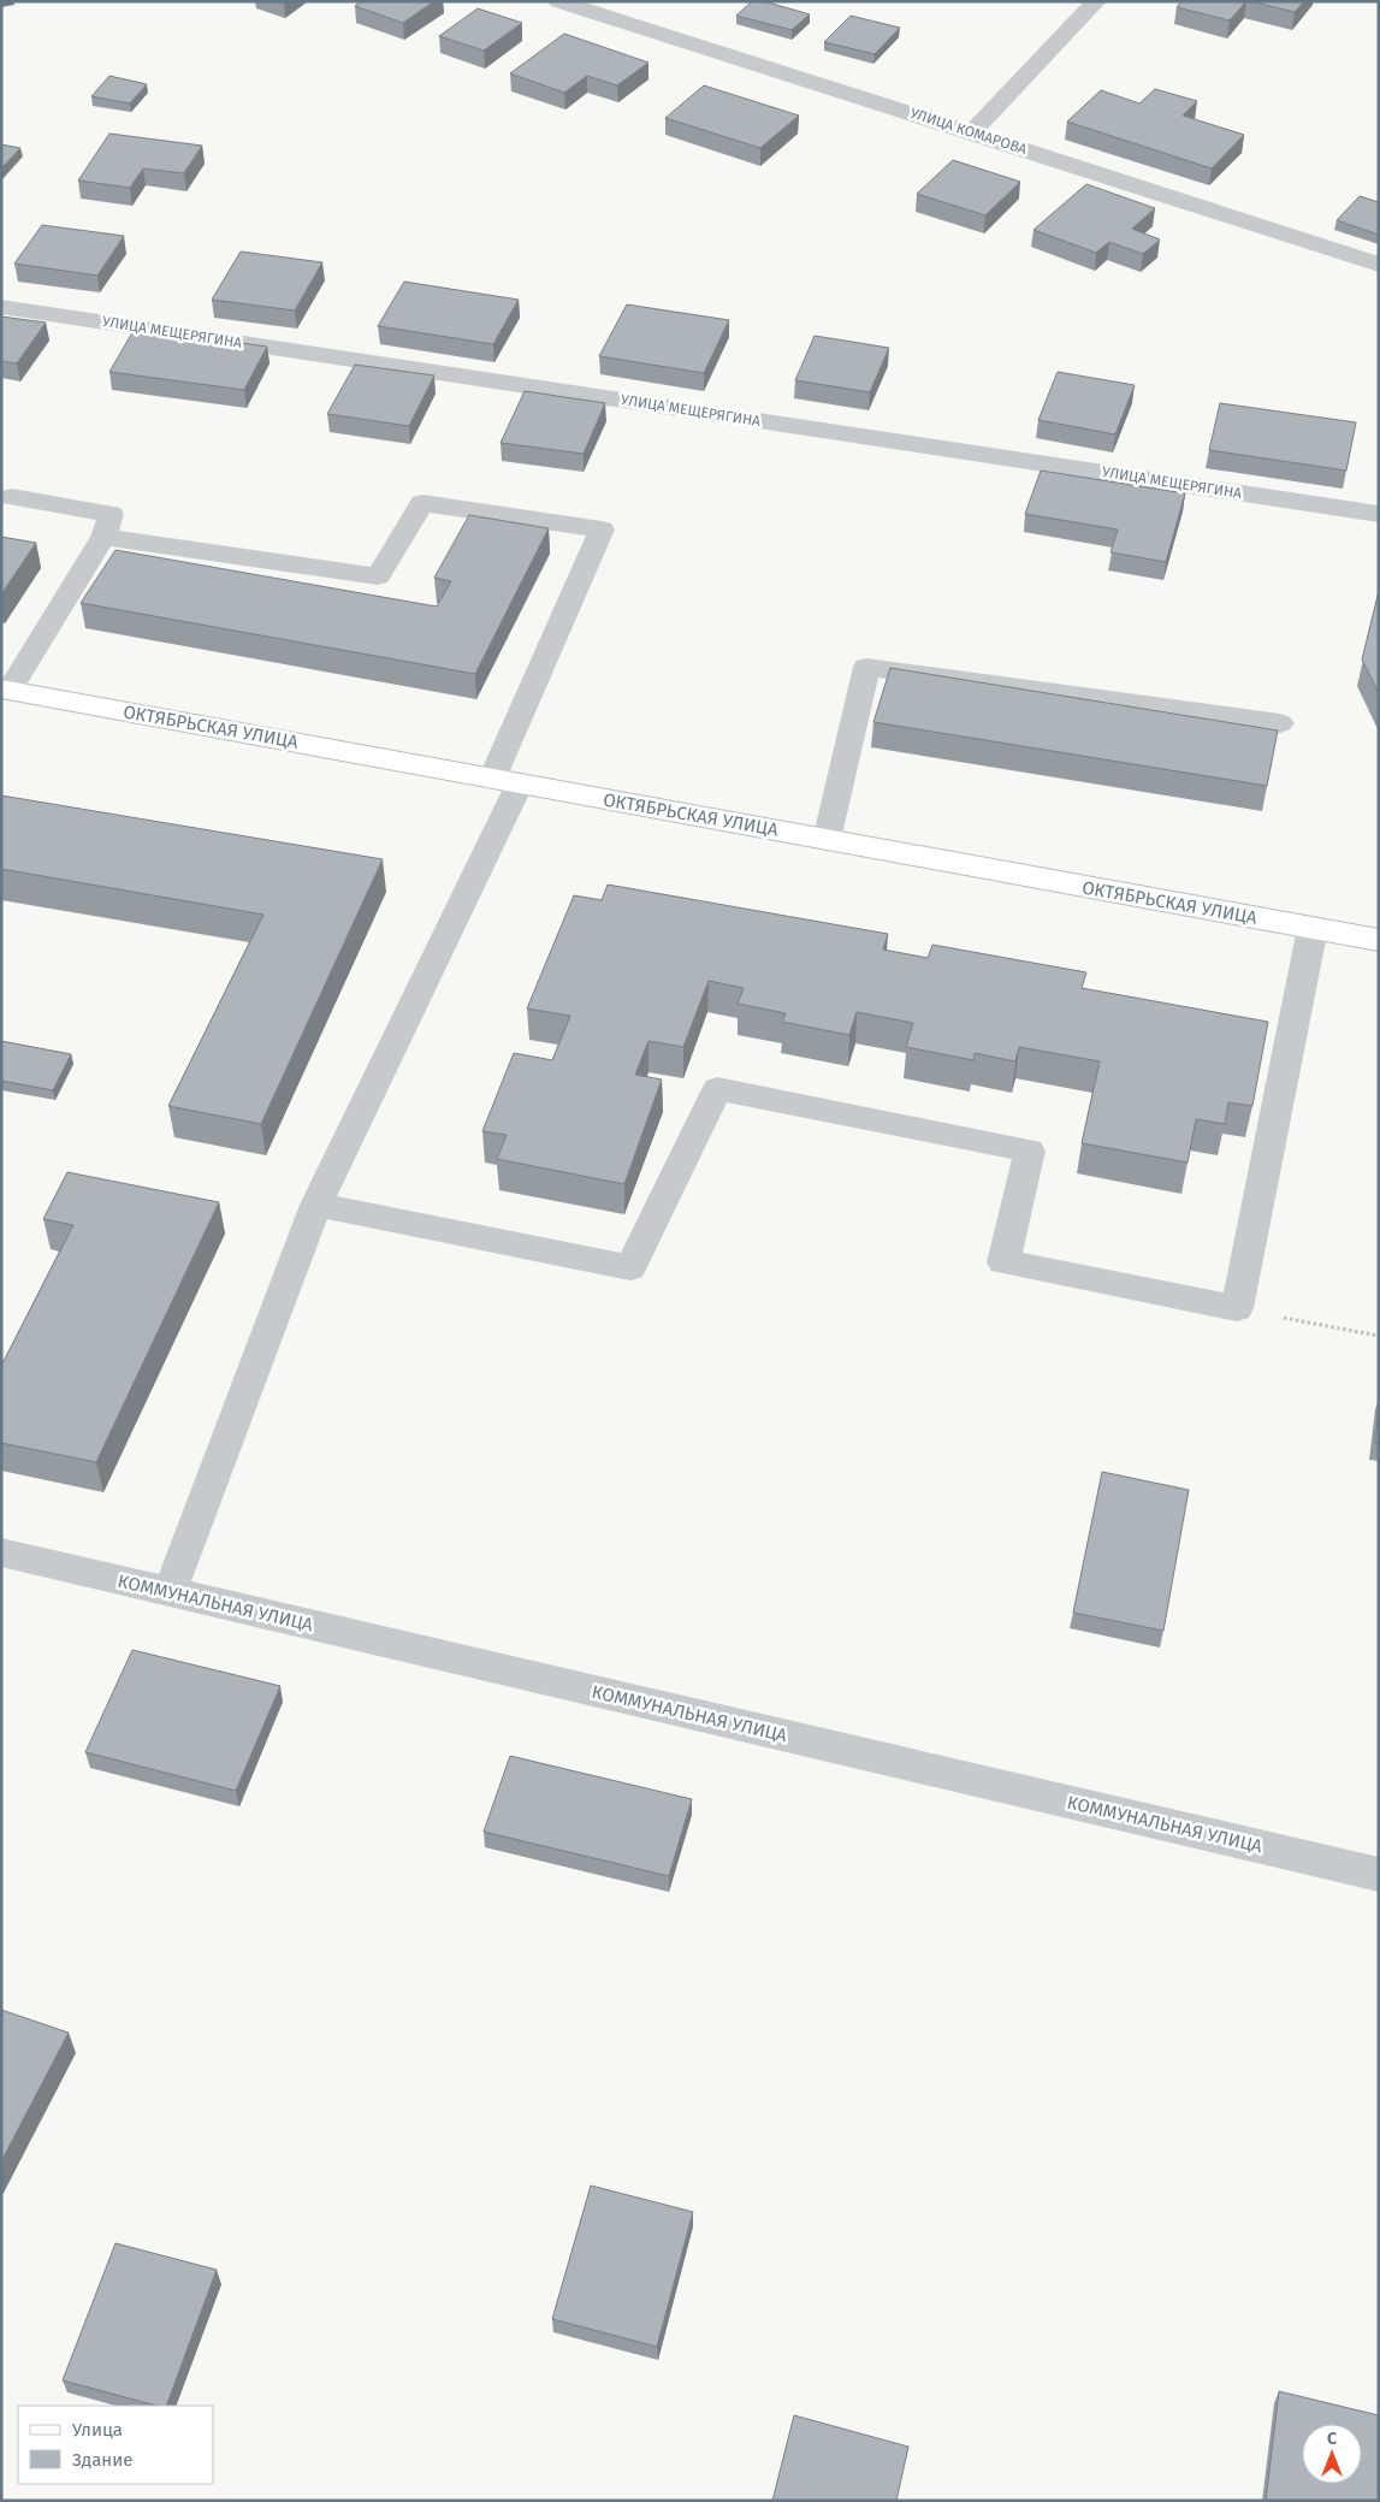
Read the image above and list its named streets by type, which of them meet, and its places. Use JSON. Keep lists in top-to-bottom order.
{
  "streets": {
    "main road": ["ОКТЯБРЬСКАЯ УЛИЦА"],
    "street": ["УЛИЦА КОМАРОВА", "УЛИЦА МЕЩЕРЯГИНА", "КОММУНАЛЬНАЯ УЛИЦА"]
  },
  "legend": ["Улица", "Здание"],
  "north": "top"
}
